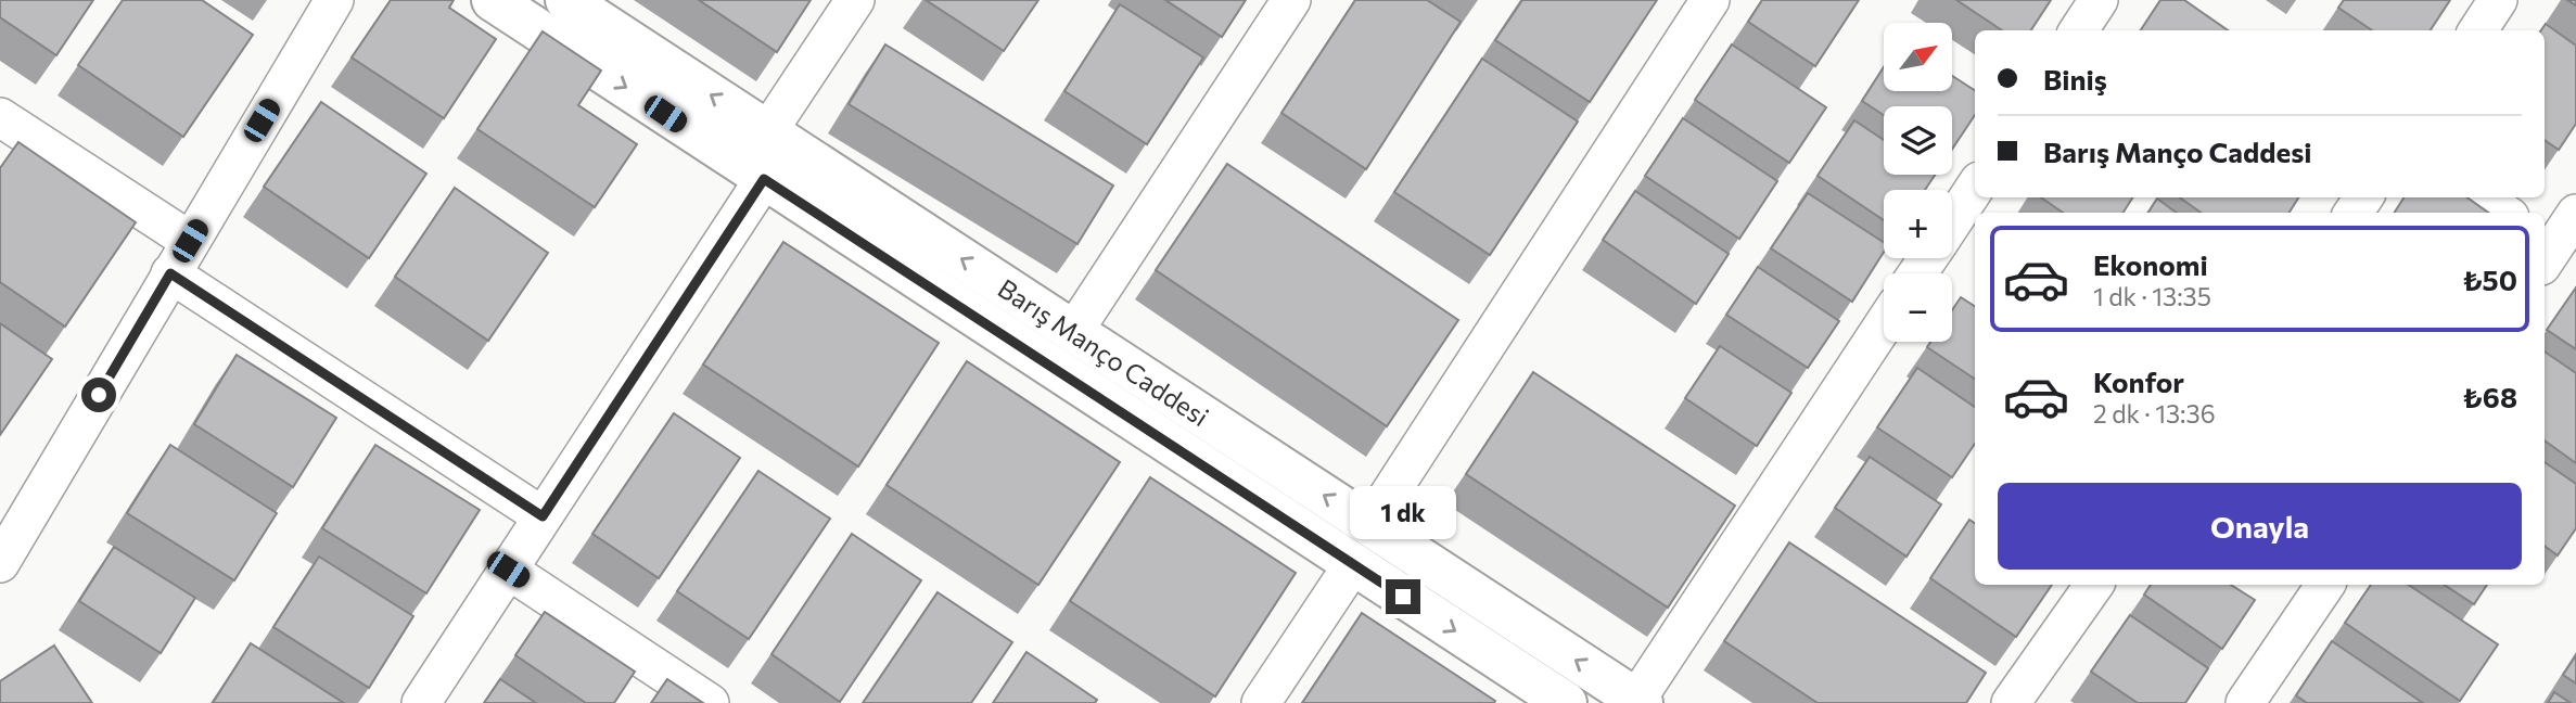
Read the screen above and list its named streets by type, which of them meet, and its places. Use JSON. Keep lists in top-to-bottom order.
{
  "streets": {
    "street": ["Barış Manço Caddesi"]
  },
  "north": "top right",
  "page": {
    "map_buttons": ["+", "−"],
    "banner": ["Biniş", "Barış Manço Caddesi"],
    "list": [
      {
        "name": "Ekonomi",
        "note": "1 dk · 13:35",
        "value": "₺50"
      },
      {
        "name": "Konfor",
        "note": "2 dk · 13:36",
        "value": "₺68"
      }
    ],
    "buttons": "Onayla",
    "bubble": "1 dk"
  }
}
